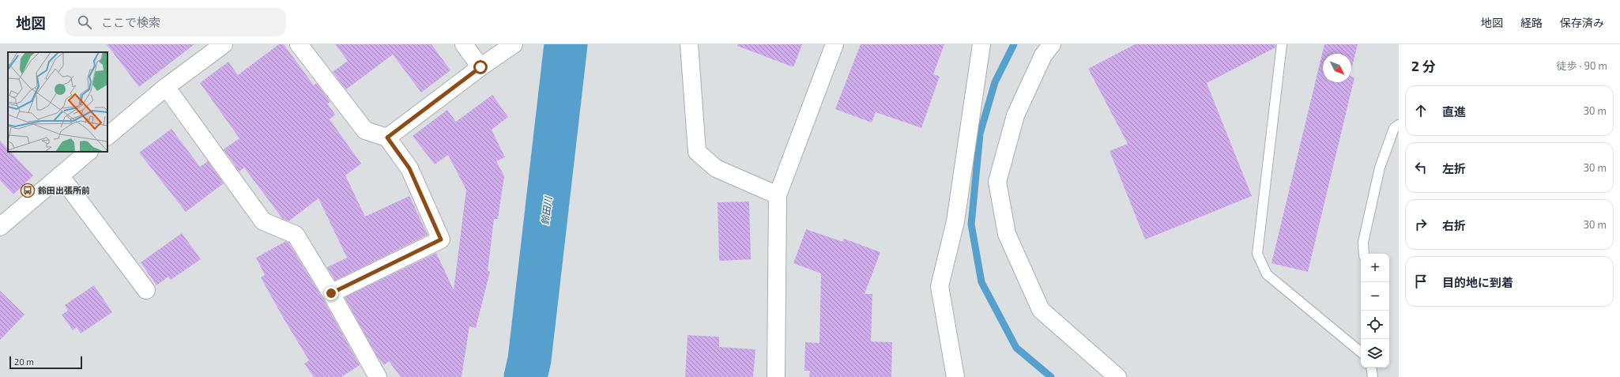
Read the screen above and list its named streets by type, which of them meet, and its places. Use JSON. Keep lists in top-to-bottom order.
{
  "water": ["鈴田川"],
  "places": {
    "bus stop": ["鈴田出張所前"]
  },
  "scale_bar": "20 m",
  "north": "bottom right",
  "page": {
    "header": "地図",
    "search": "ここで検索",
    "nav": ["地図", "経路", "保存済み"],
    "heading": ["2 分", "徒歩 · 90 m"],
    "list": [
      ["直進", "30 m"],
      ["左折", "30 m"],
      ["右折", "30 m"],
      "目的地に到着"
    ],
    "map_buttons": ["+", "−"],
    "scale": "20 m"
  }
}
